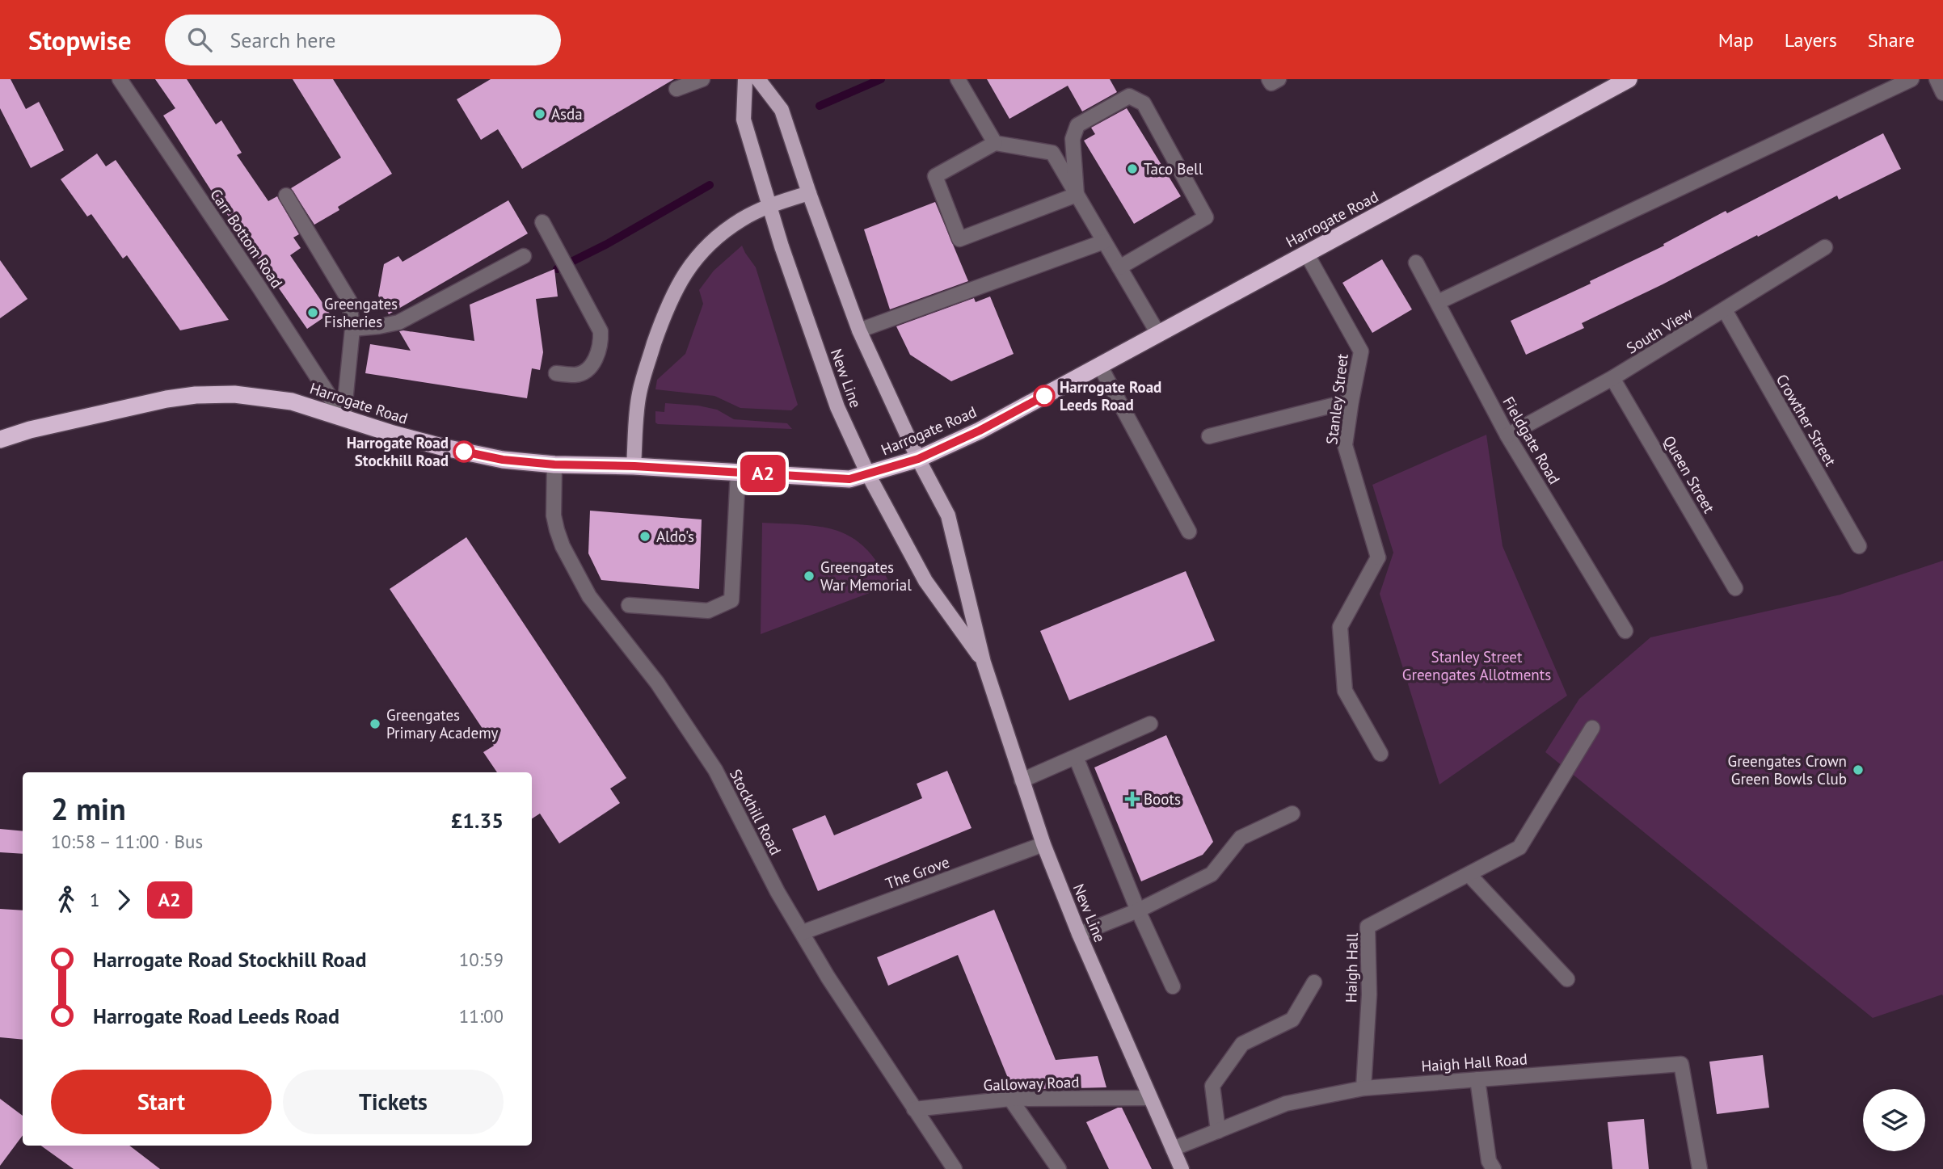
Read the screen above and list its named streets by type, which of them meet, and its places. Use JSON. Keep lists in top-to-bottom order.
{
  "streets": {
    "highway": ["Harrogate Road"],
    "main road": ["New Line"],
    "street": [
      "Carr Bottom Road",
      "South View",
      "Stanley Street",
      "Crowther Street",
      "Fieldgate Road",
      "Queen Street",
      "Stockhill Road",
      "The Grove",
      "Haigh Hall",
      "Haigh Hall Road",
      "Galloway Road"
    ]
  },
  "crossings": [
    ["Harrogate Road", "Carr Bottom Road"],
    ["Harrogate Road", "New Line"],
    ["Harrogate Road", "Stanley Street"],
    ["Harrogate Road", "Stockhill Road"],
    ["South View", "Crowther Street"],
    ["South View", "Fieldgate Road"],
    ["South View", "Queen Street"],
    ["New Line", "The Grove"],
    ["New Line", "Haigh Hall Road"],
    ["New Line", "Galloway Road"],
    ["Stockhill Road", "The Grove"],
    ["Stockhill Road", "Galloway Road"],
    ["Haigh Hall", "Haigh Hall Road"]
  ],
  "parks": ["Stanley Street Greengates Allotments"],
  "places": {
    "other": [
      "Asda",
      "Taco Bell",
      "Greengates Fisheries",
      "Harrogate Road Leeds Road",
      "Harrogate Road Stockhill Road",
      "Aldo's",
      "Greengates War Memorial",
      "Greengates Primary Academy",
      "Greengates Crown Green Bowls Club"
    ],
    "health": ["Boots"]
  },
  "lines": ["bus line A2"],
  "page": {
    "header": "Stopwise",
    "search": "Search here",
    "nav": ["Map", "Layers", "Share"],
    "on_map": "A2",
    "heading": ["2 min", "10:58 – 11:00 · Bus", "£1.35"],
    "legs": ["1", "A2"],
    "list": [
      {
        "name": "Harrogate Road Stockhill Road",
        "value": "10:59"
      },
      {
        "name": "Harrogate Road Leeds Road",
        "value": "11:00"
      }
    ],
    "buttons": ["Start", "Tickets"]
  }
}
